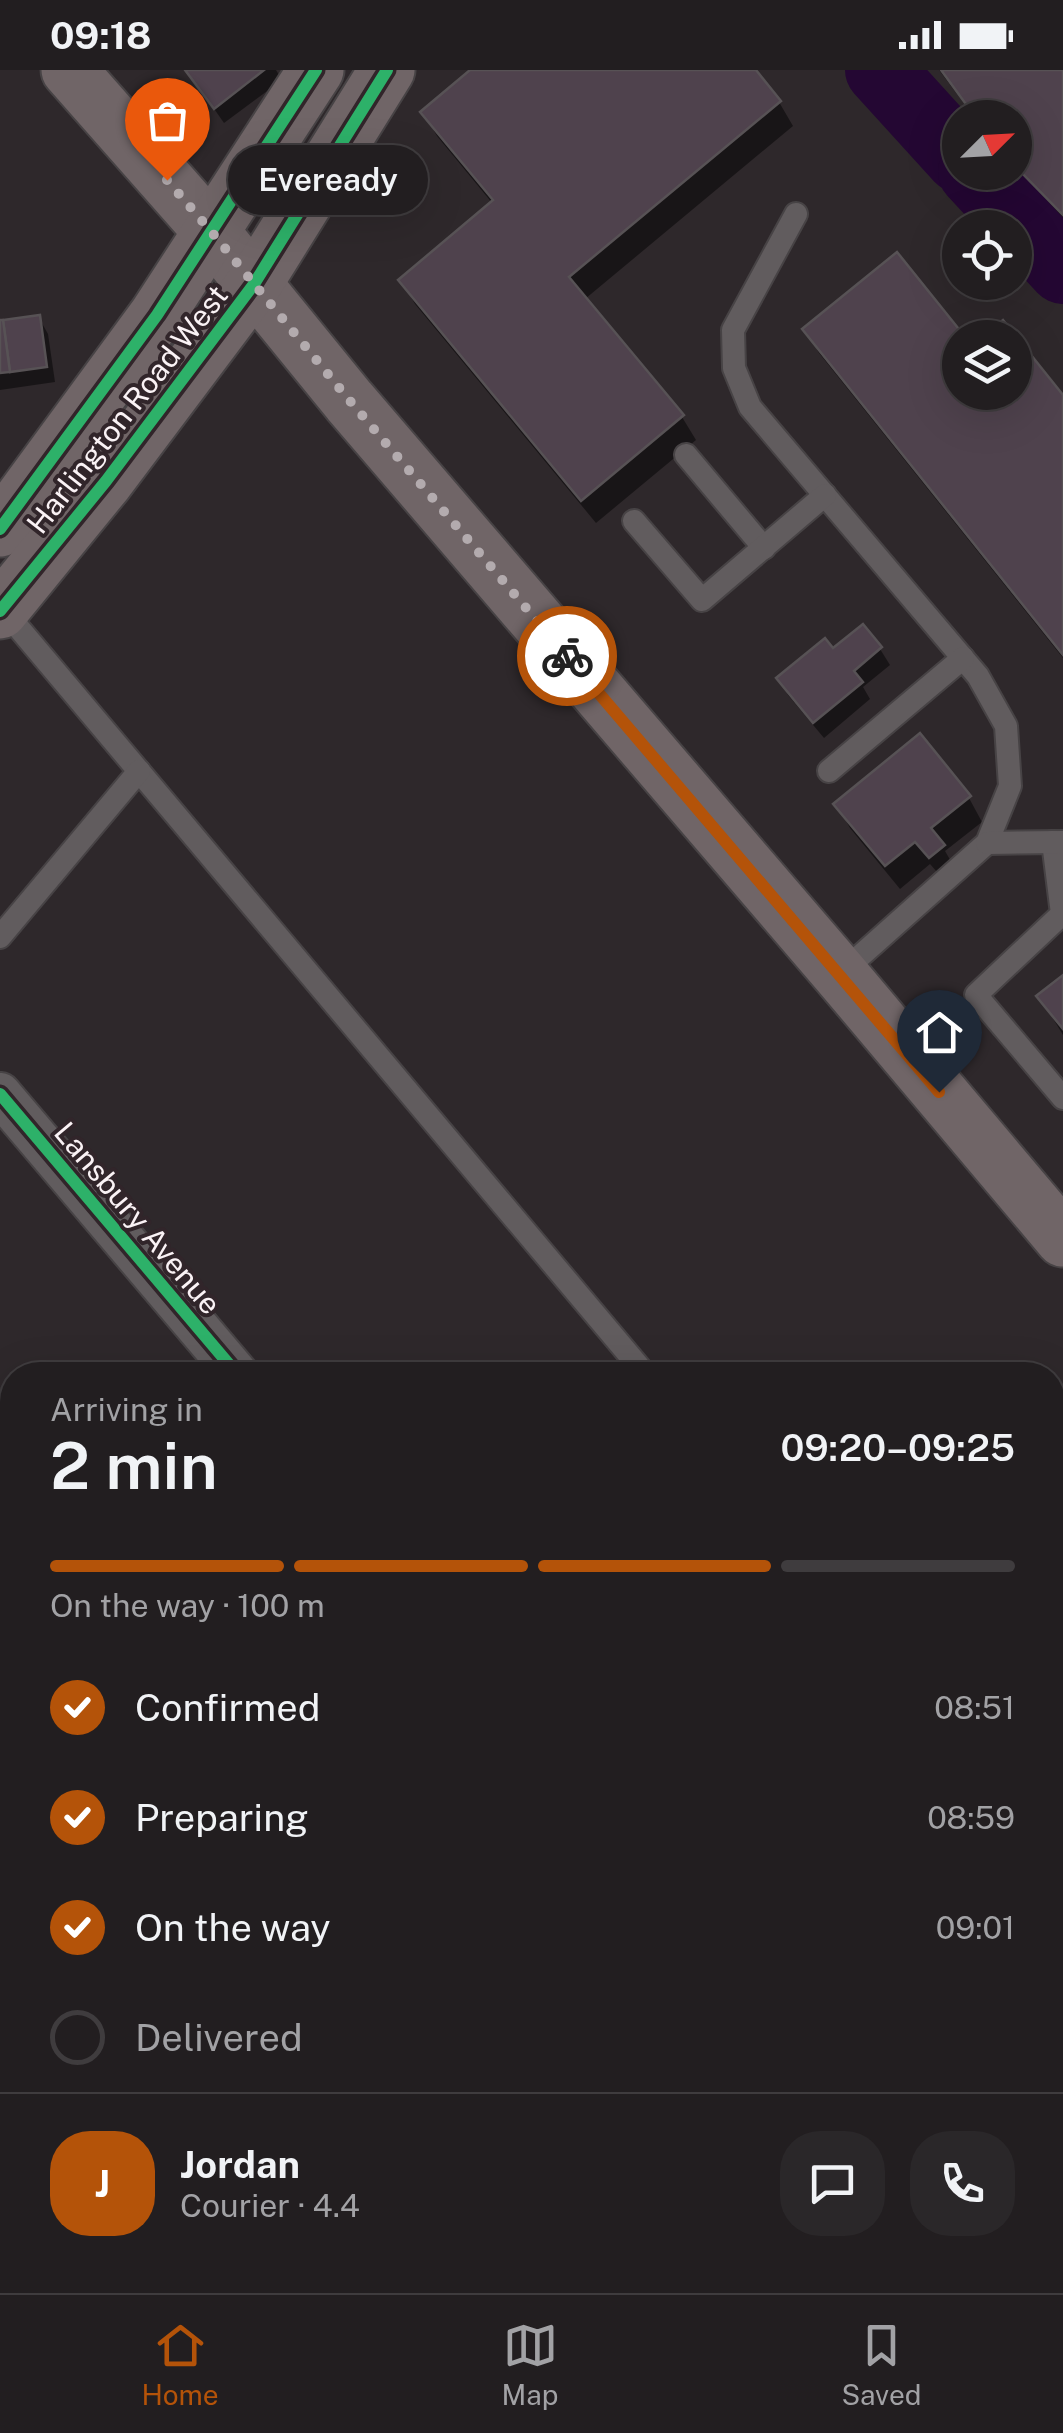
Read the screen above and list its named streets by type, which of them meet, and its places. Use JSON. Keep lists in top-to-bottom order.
{
  "streets": {
    "main road": ["Harlington Road West"],
    "street": ["Lansbury Avenue"]
  },
  "places": ["Eveready"],
  "north": "top right",
  "page": {
    "status": "09:18",
    "bubble": "Eveready",
    "heading": ["2 min", "Arriving in", "09:20–09:25"],
    "panel": ["Jordan", "Courier · 4.4"],
    "bar": "On the way · 100 m",
    "list": [
      ["Confirmed", "08:51"],
      ["Preparing", "08:59"],
      ["On the way", "09:01"],
      "Delivered"
    ],
    "round": "J",
    "tabs": ["Home", "Map", "Saved"]
  }
}
